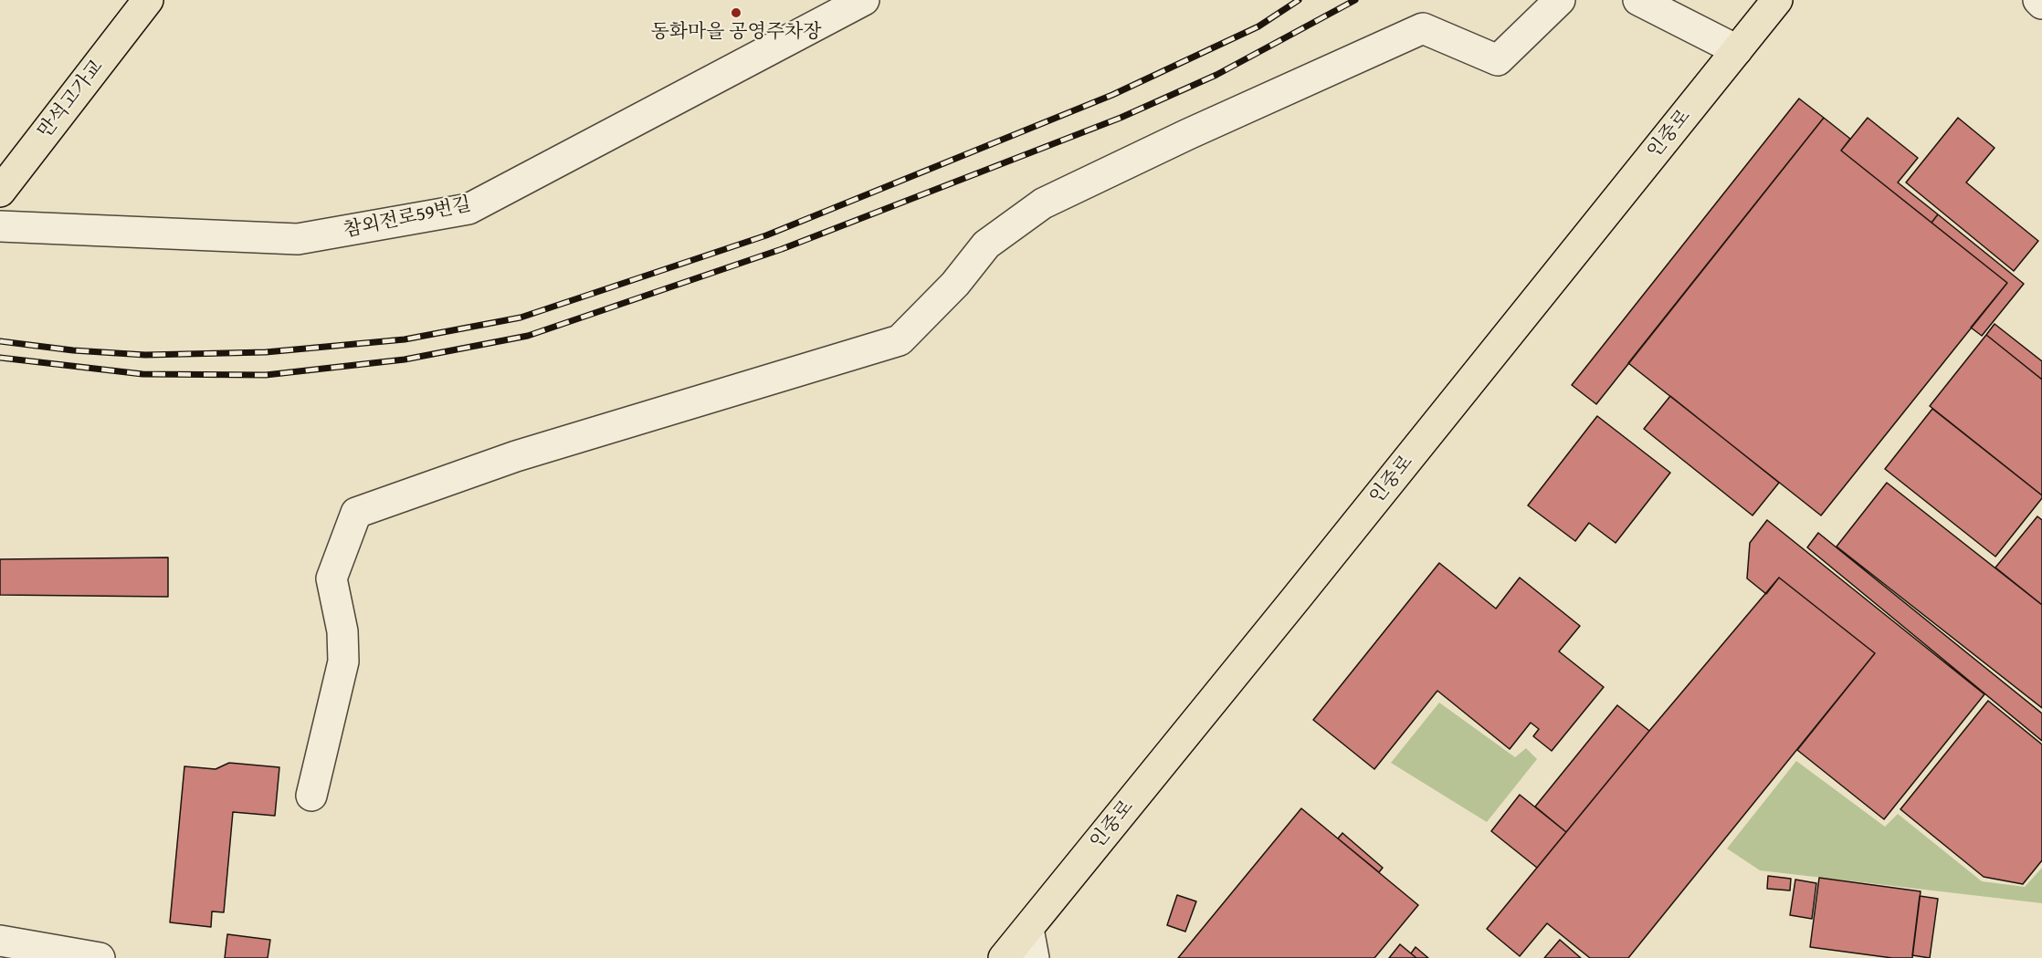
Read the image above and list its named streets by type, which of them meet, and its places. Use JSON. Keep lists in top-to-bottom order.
{
  "streets": {
    "main road": ["만석고가교", "인중로"],
    "street": ["참외전로59번길"]
  },
  "places": ["동화마을 공영주차장"]
}
